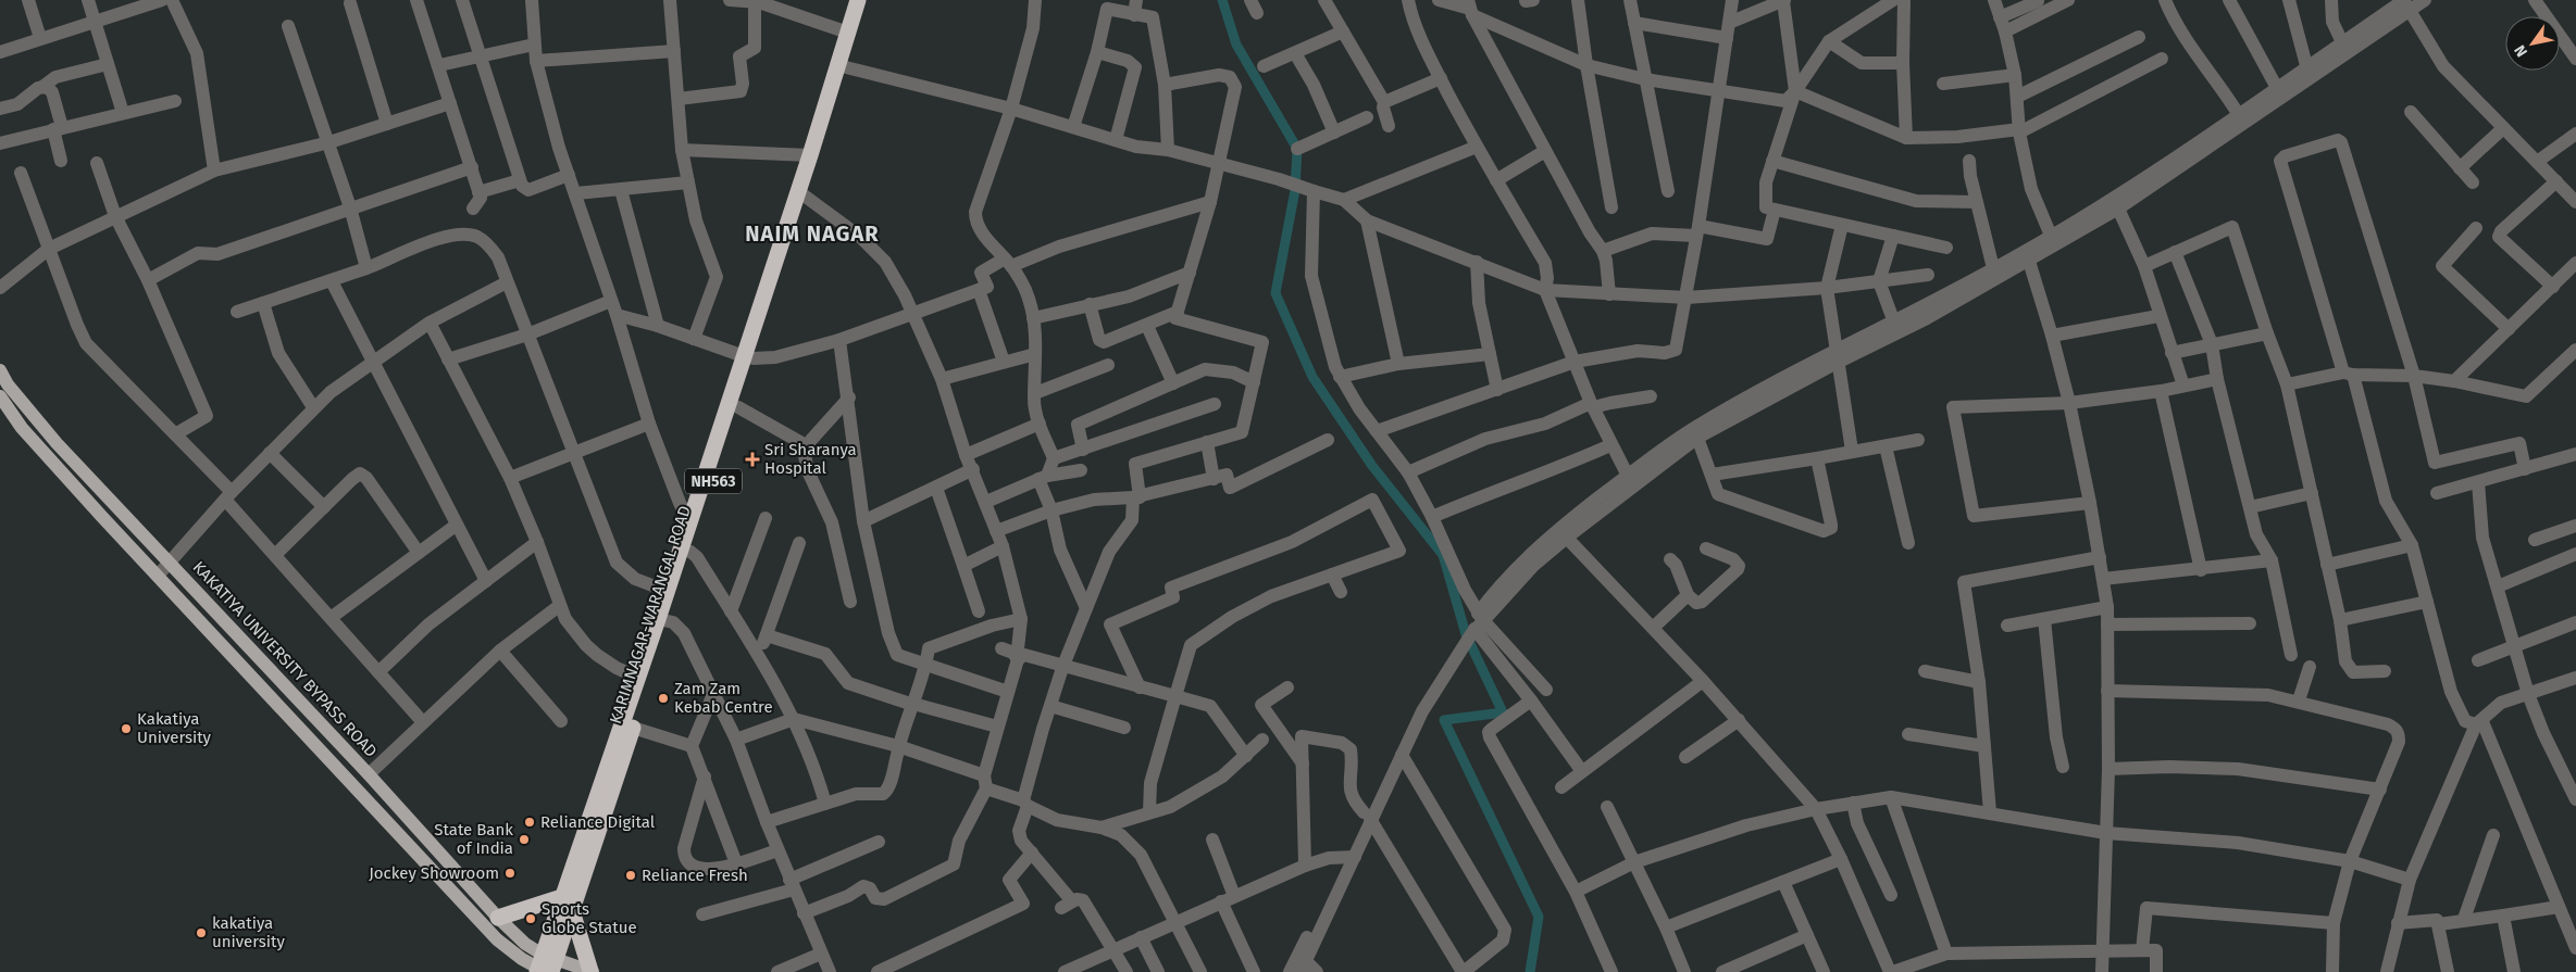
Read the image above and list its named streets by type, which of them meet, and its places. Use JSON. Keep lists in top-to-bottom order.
{
  "streets": {
    "highway": ["NH563", "KARIMNAGAR-WARANGAL ROAD"],
    "main road": ["KAKATIYA UNIVERSITY BYPASS ROAD"]
  },
  "crossings": [
    ["KARIMNAGAR-WARANGAL ROAD", "KAKATIYA UNIVERSITY BYPASS ROAD"]
  ],
  "districts": ["NAIM NAGAR"],
  "places": {
    "health": ["Sri Sharanya Hospital"],
    "other": [
      "Zam Zam Kebab Centre",
      "Kakatiya University",
      "Reliance Digital",
      "State Bank of India",
      "Jockey Showroom",
      "Reliance Fresh",
      "Sports Globe Statue",
      "kakatiya university"
    ]
  },
  "north": "bottom left"
}
